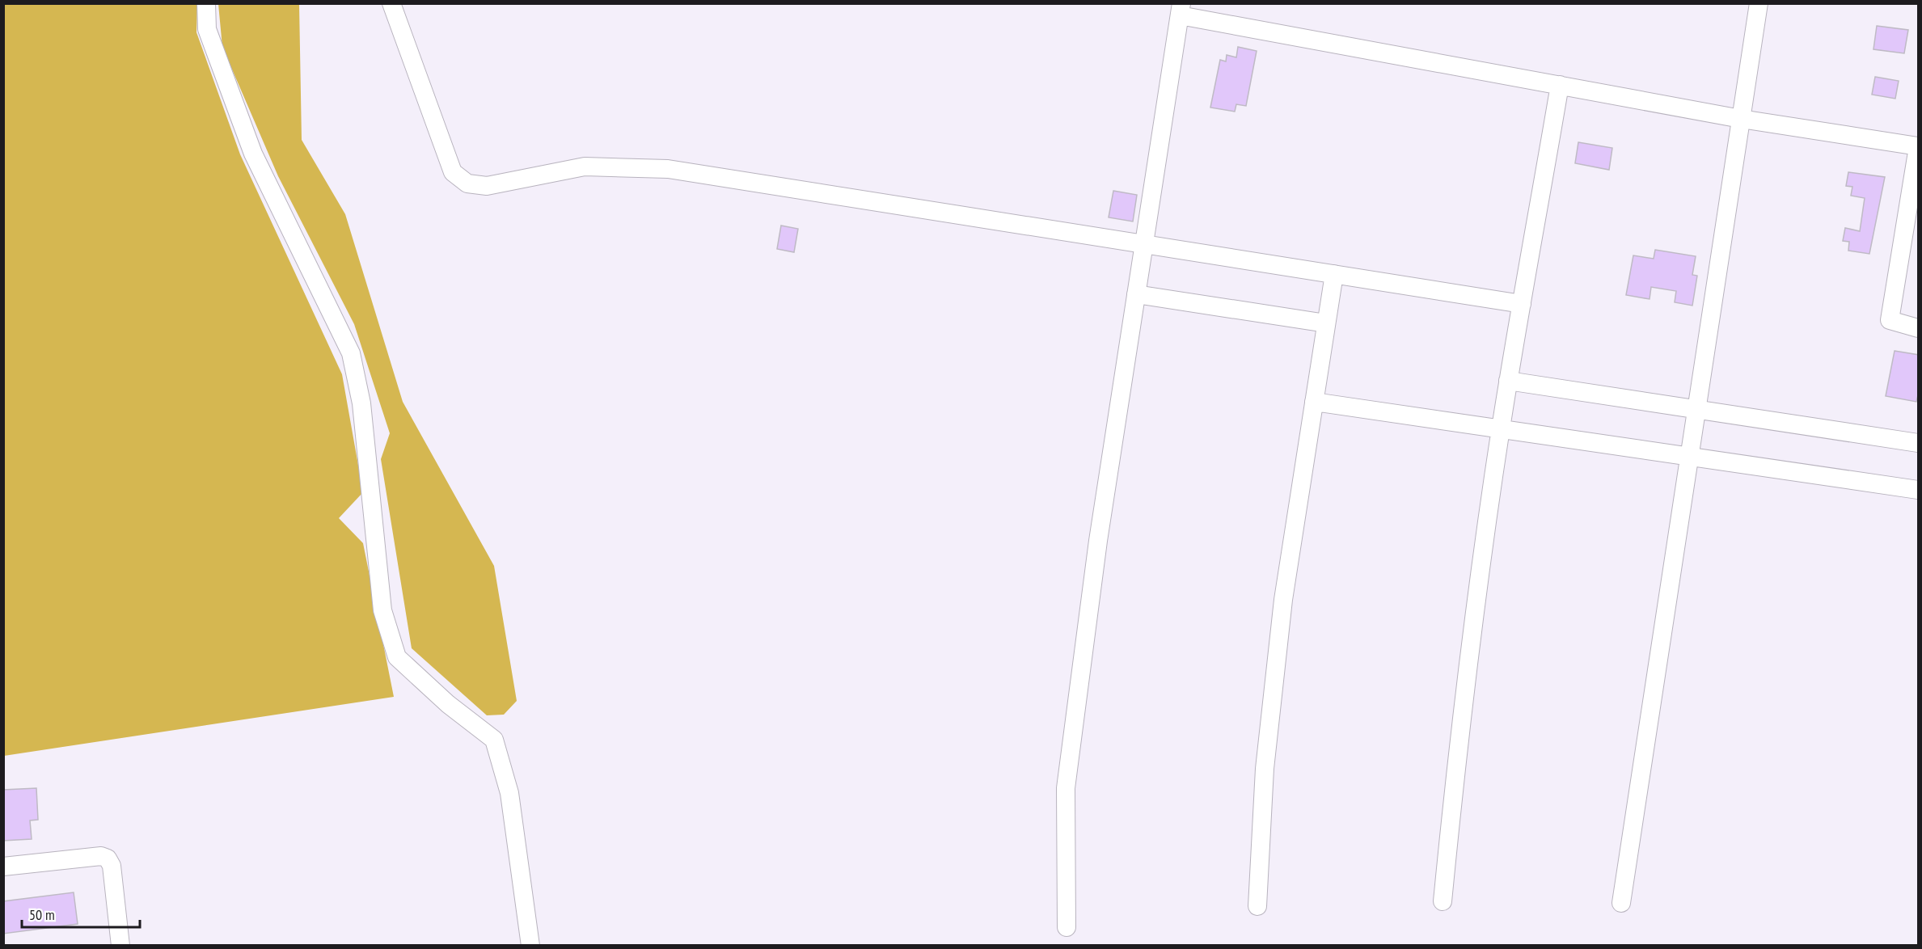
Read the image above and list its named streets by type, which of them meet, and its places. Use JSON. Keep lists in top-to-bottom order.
{
  "scale_bar": "50 m"
}
